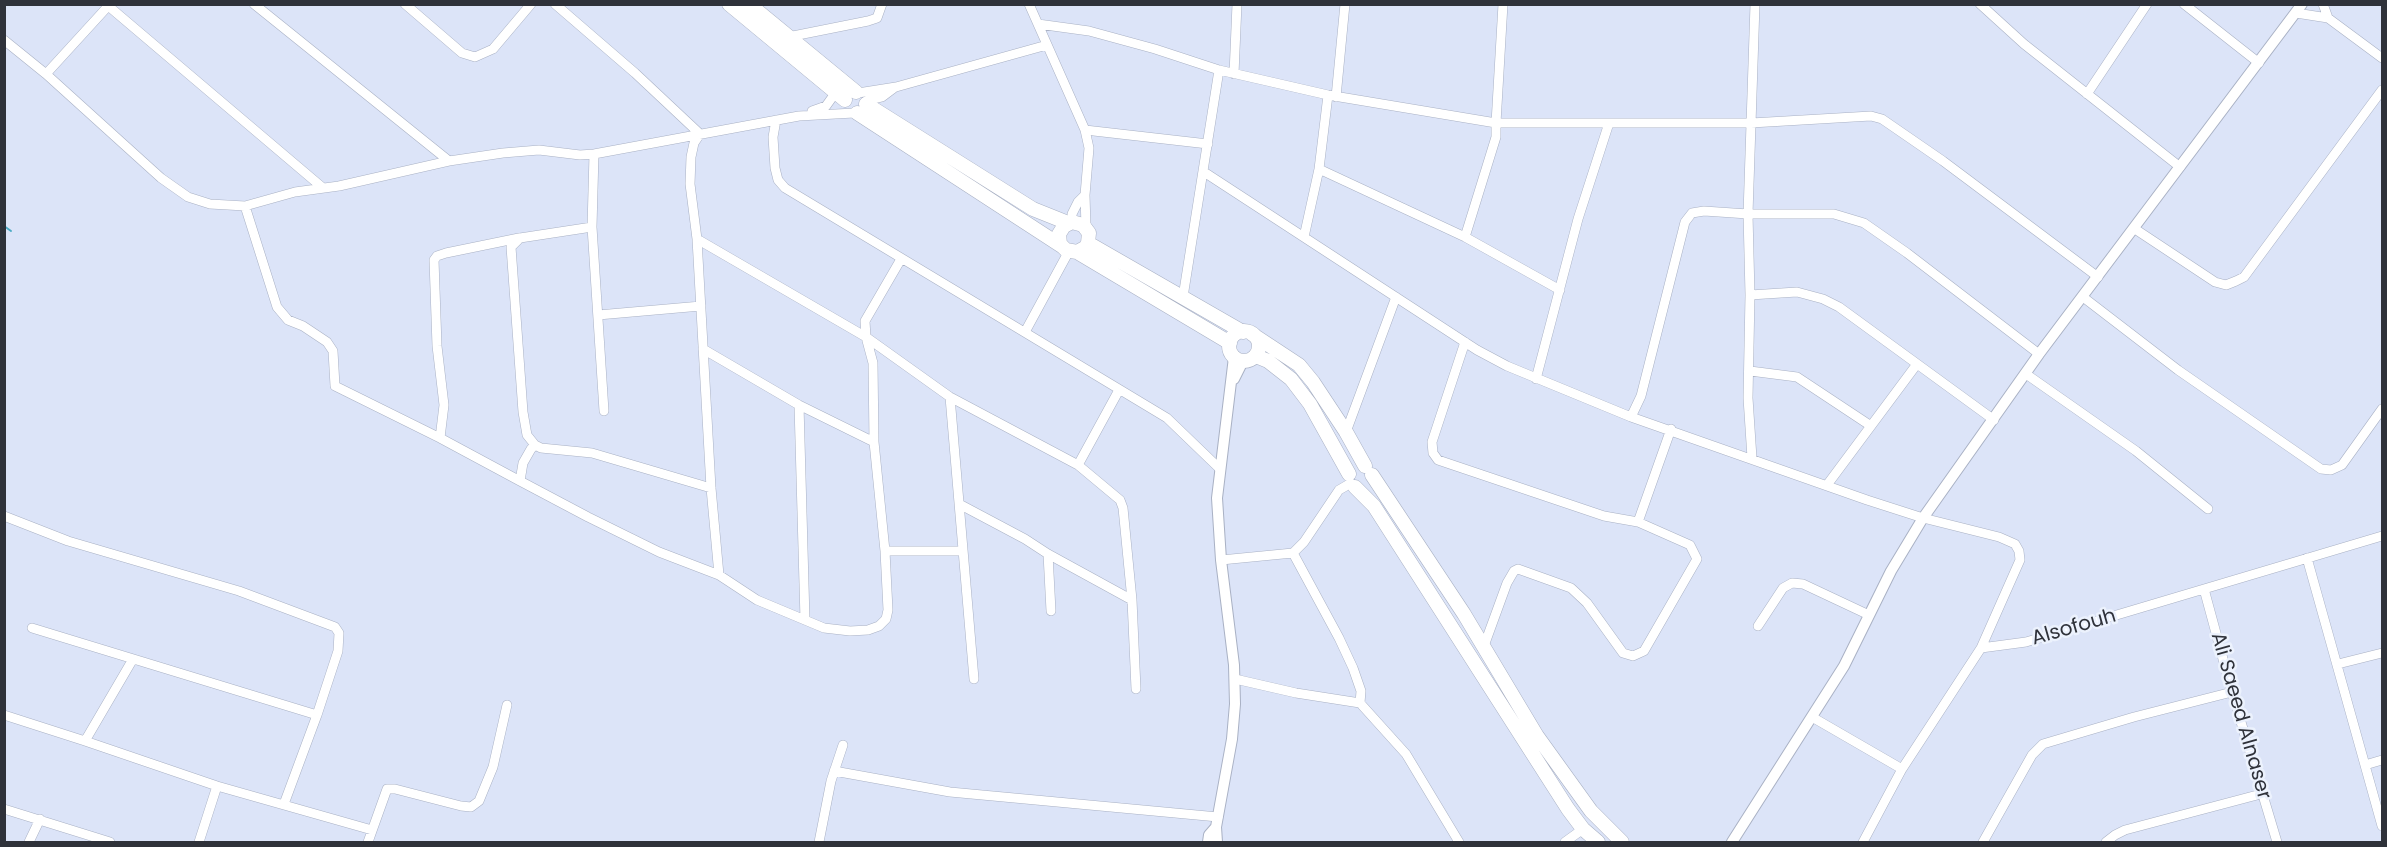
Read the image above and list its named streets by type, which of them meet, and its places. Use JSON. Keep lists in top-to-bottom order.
{
  "streets": {
    "street": ["Alsofouh", "Ali Saeed Alnaser"]
  },
  "crossings": [
    ["Alsofouh", "Ali Saeed Alnaser"]
  ]
}
